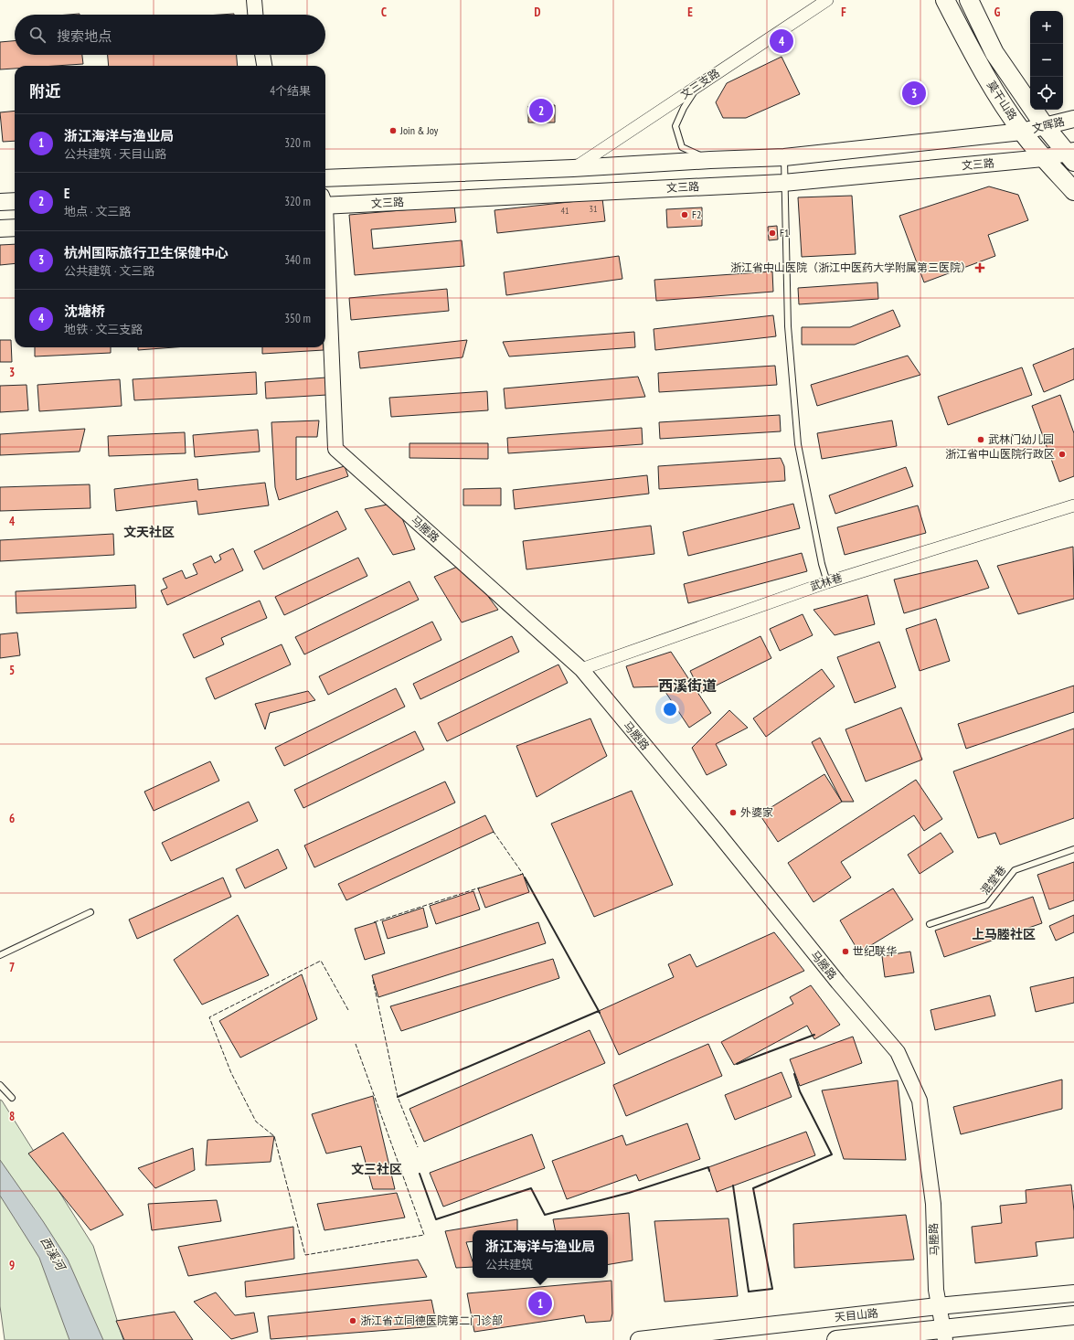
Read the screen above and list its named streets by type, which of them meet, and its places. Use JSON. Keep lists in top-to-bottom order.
{
  "streets": {
    "main road": [
      "莫干山路",
      "文晖路",
      "文三路",
      "天目山路"
    ],
    "street": ["文三支路", "马塍路", "武林巷"],
    "lane": ["混堂巷"]
  },
  "crossings": [
    ["莫干山路", "文晖路"],
    ["莫干山路", "文三路"],
    ["马塍路", "武林巷"],
    ["马塍路", "天目山路"]
  ],
  "districts": [
    "文天社区",
    "西溪街道",
    "上马塍社区",
    "文三社区"
  ],
  "water": ["西溪河"],
  "places": {
    "other": [
      "Join & Joy",
      "F2",
      "F1",
      "武林门幼儿园",
      "浙江省中山医院行政区",
      "外婆家",
      "世纪联华",
      "浙江省立同德医院第二门诊部"
    ],
    "health": ["浙江省中山医院（浙江中医药大学附属第三医院）"]
  },
  "house_numbers": ["31", "41"],
  "page": {
    "map_buttons": ["+", "−"],
    "search": "搜索地点",
    "pins": [
      "4",
      "3",
      "2",
      "1"
    ],
    "heading": ["附近", "4个结果"],
    "list": [
      {
        "mark": "1",
        "name": "浙江海洋与渔业局",
        "note": "公共建筑 · 天目山路",
        "value": "320 m"
      },
      {
        "mark": "2",
        "name": "E",
        "note": "地点 · 文三路",
        "value": "320 m"
      },
      {
        "mark": "3",
        "name": "杭州国际旅行卫生保健中心",
        "note": "公共建筑 · 文三路",
        "value": "340 m"
      },
      {
        "mark": "4",
        "name": "沈塘桥",
        "note": "地铁 · 文三支路",
        "value": "350 m"
      }
    ],
    "popup": ["浙江海洋与渔业局", "公共建筑"]
  },
  "grid": {
    "columns": [
      "C",
      "D",
      "E",
      "F",
      "G"
    ],
    "rows": [
      "3",
      "4",
      "5",
      "6",
      "7",
      "8",
      "9"
    ]
  }
}
